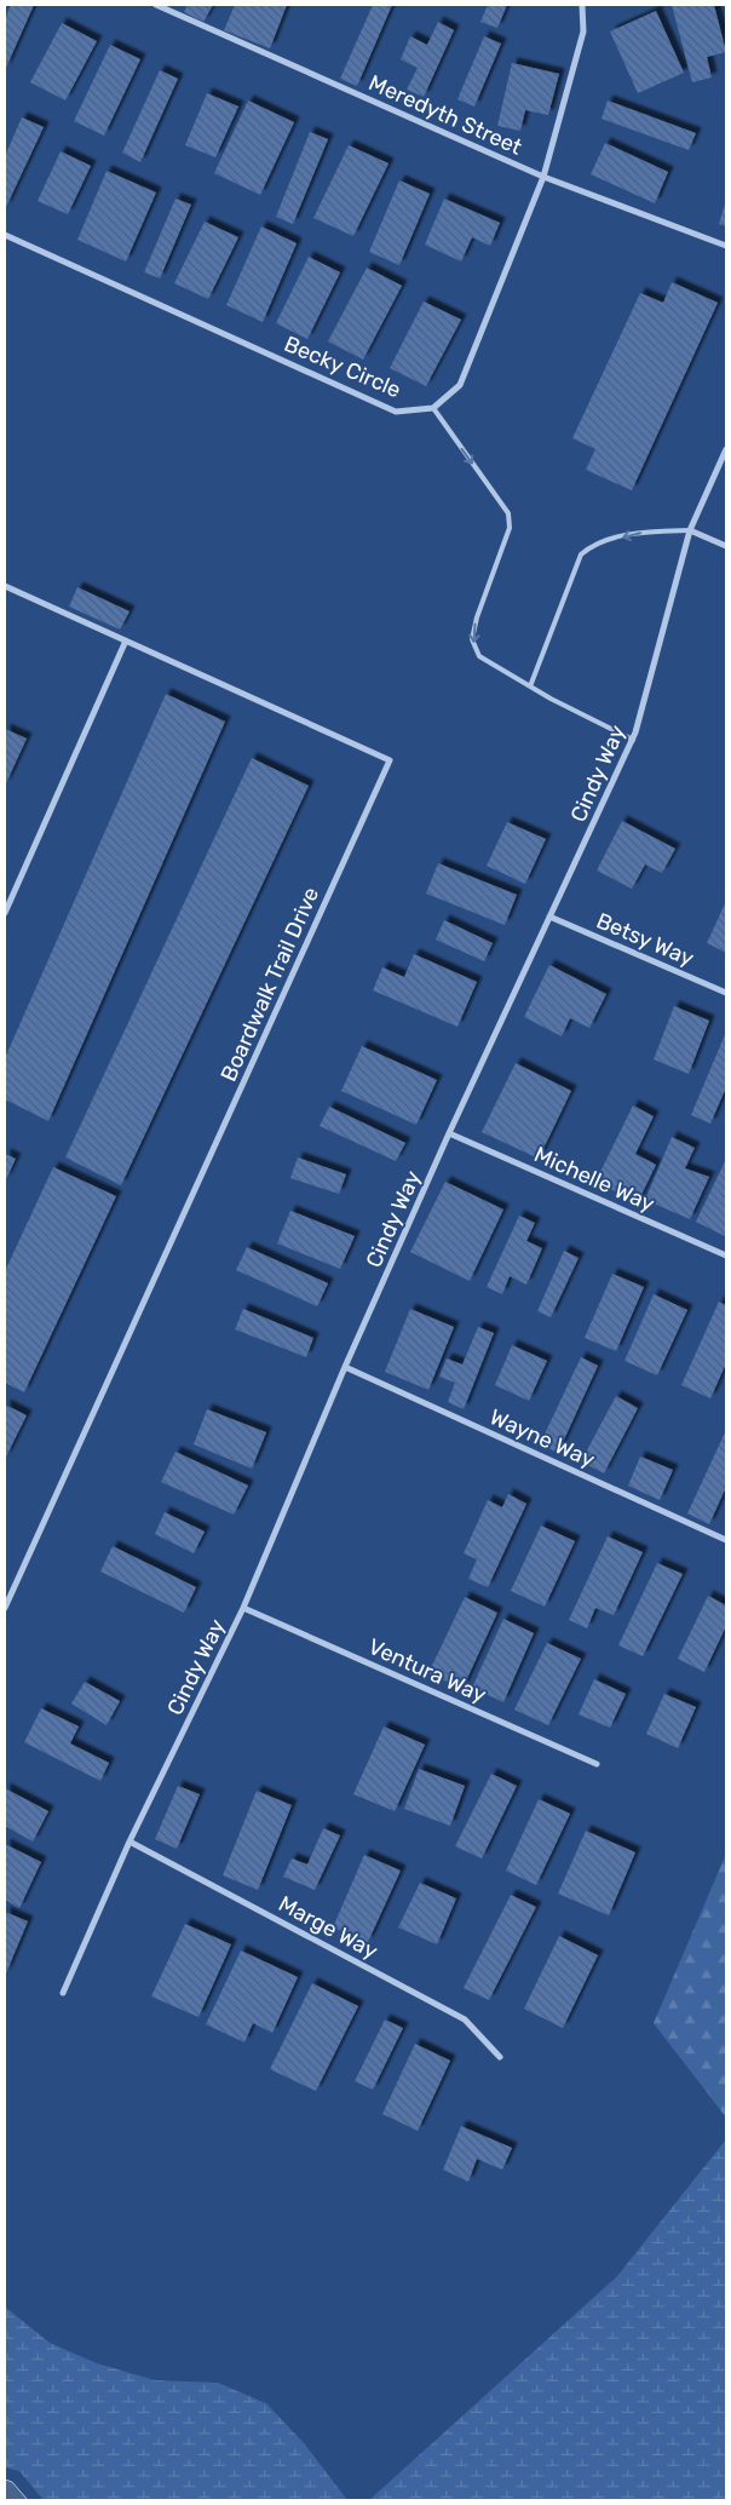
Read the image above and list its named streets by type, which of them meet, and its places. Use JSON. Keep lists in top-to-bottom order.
{
  "streets": {
    "street": [
      "Meredyth Street",
      "Becky Circle",
      "Cindy Way",
      "Betsy Way",
      "Boardwalk Trail Drive",
      "Michelle Way",
      "Wayne Way",
      "Ventura Way",
      "Marge Way"
    ]
  },
  "crossings": [
    ["Cindy Way", "Betsy Way"],
    ["Cindy Way", "Michelle Way"],
    ["Cindy Way", "Wayne Way"],
    ["Cindy Way", "Ventura Way"],
    ["Cindy Way", "Marge Way"]
  ]
}
